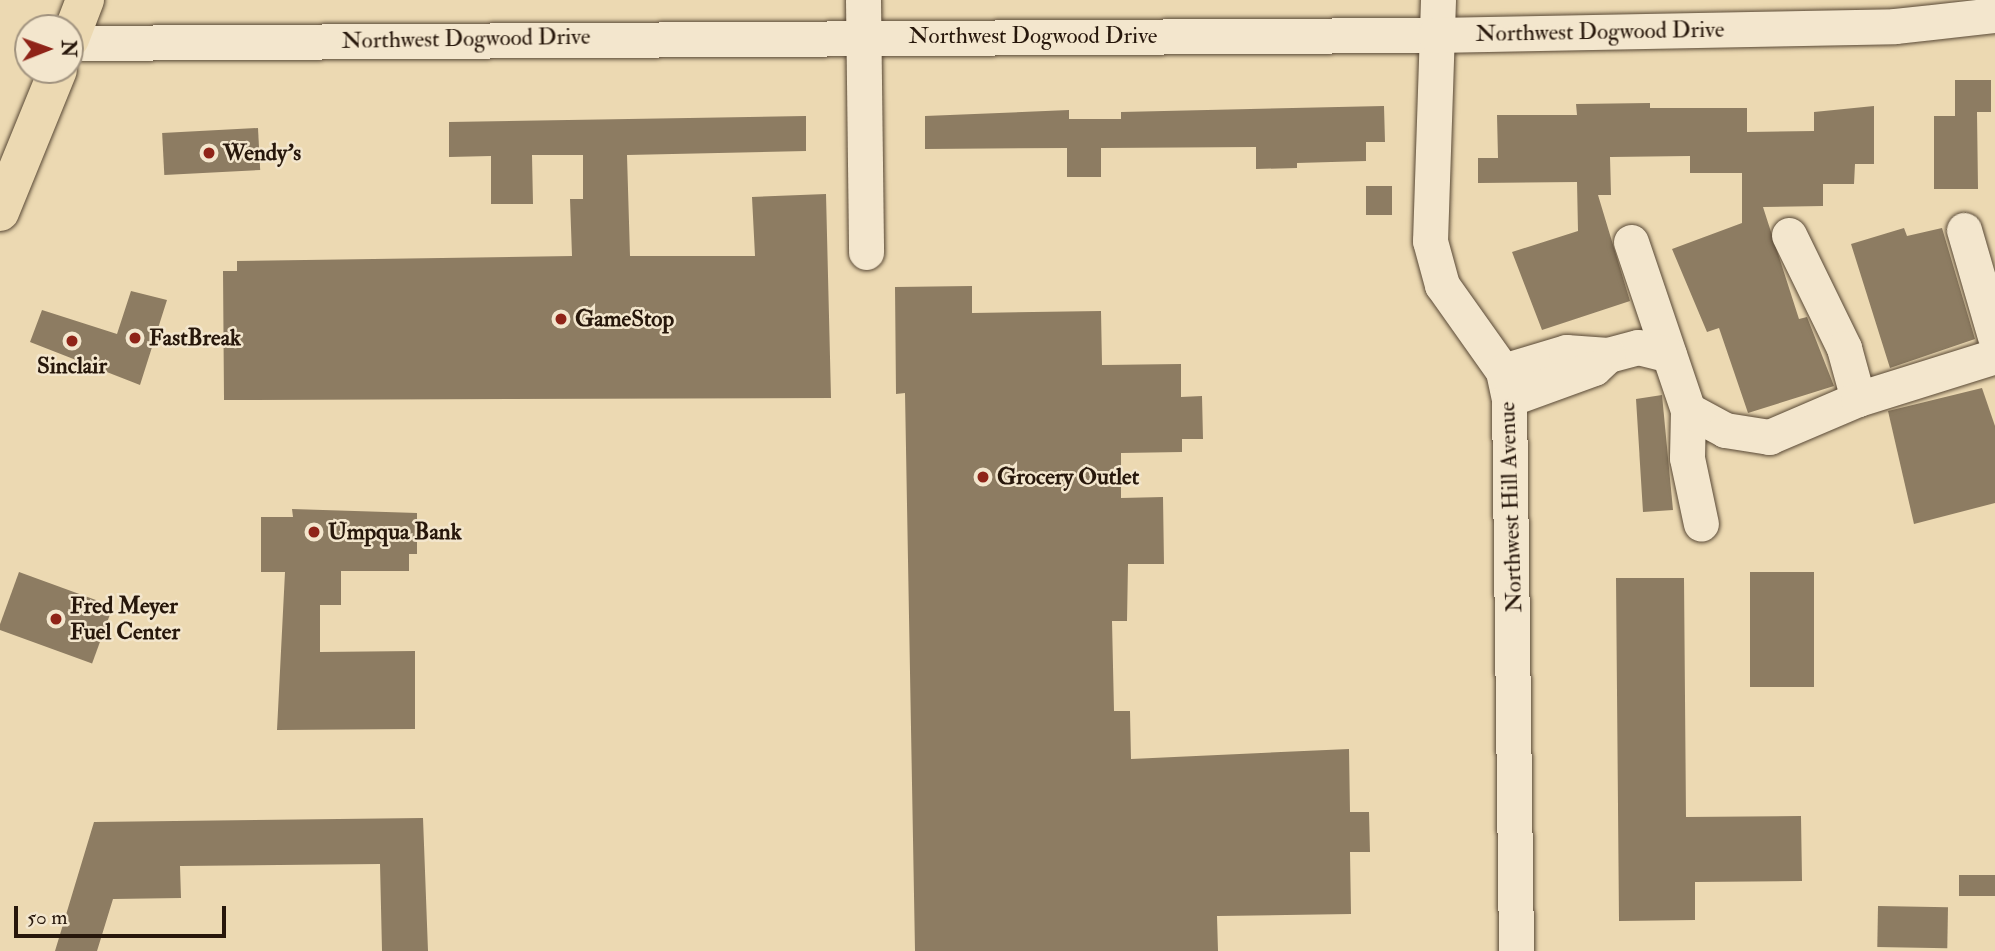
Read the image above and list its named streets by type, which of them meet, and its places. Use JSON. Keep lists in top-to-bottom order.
{
  "streets": {
    "street": ["Northwest Dogwood Drive", "Northwest Hill Avenue"]
  },
  "crossings": [
    ["Northwest Dogwood Drive", "Northwest Hill Avenue"]
  ],
  "places": [
    "Wendy's",
    "GameStop",
    "FastBreak",
    "Sinclair",
    "Grocery Outlet",
    "Umpqua Bank",
    "Fred Meyer Fuel Center"
  ],
  "scale_bar": "50 m",
  "north": "right"
}
